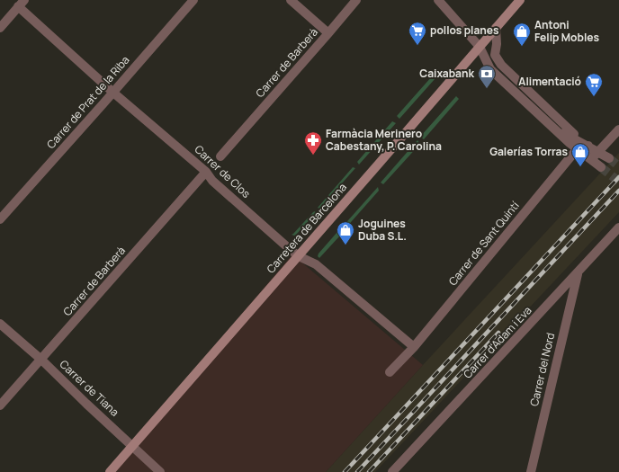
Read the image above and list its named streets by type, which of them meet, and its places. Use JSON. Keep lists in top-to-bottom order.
{
  "streets": {
    "main road": ["Carretera de Barcelona"],
    "street": [
      "Carrer de Barberà",
      "Carrer de Prat de la Riba",
      "Carrer de Clos",
      "Carrer de Sant Quintí",
      "Carrer d'Adam i Eva",
      "Carrer del Nord",
      "Carrer de Tiana"
    ]
  },
  "crossings": [
    ["Carrer de Barberà", "Carrer de Clos"],
    ["Carrer de Barberà", "Carrer de Tiana"],
    ["Carrer de Prat de la Riba", "Carrer de Clos"],
    ["Carrer de Clos", "Carretera de Barcelona"],
    ["Carrer de Clos", "Carrer de Sant Quintí"],
    ["Carretera de Barcelona", "Carrer de Tiana"],
    ["Carrer d'Adam i Eva", "Carrer del Nord"]
  ],
  "places": {
    "supermarket": ["pollos planes", "Alimentació"],
    "shop": ["Antoni Felip Mobles", "Galerías Torras", "Joguines Duba S.L."],
    "bank": ["Caixabank"],
    "pharmacy": ["Farmàcia Merinero Cabestany, P. Carolina"]
  }
}
